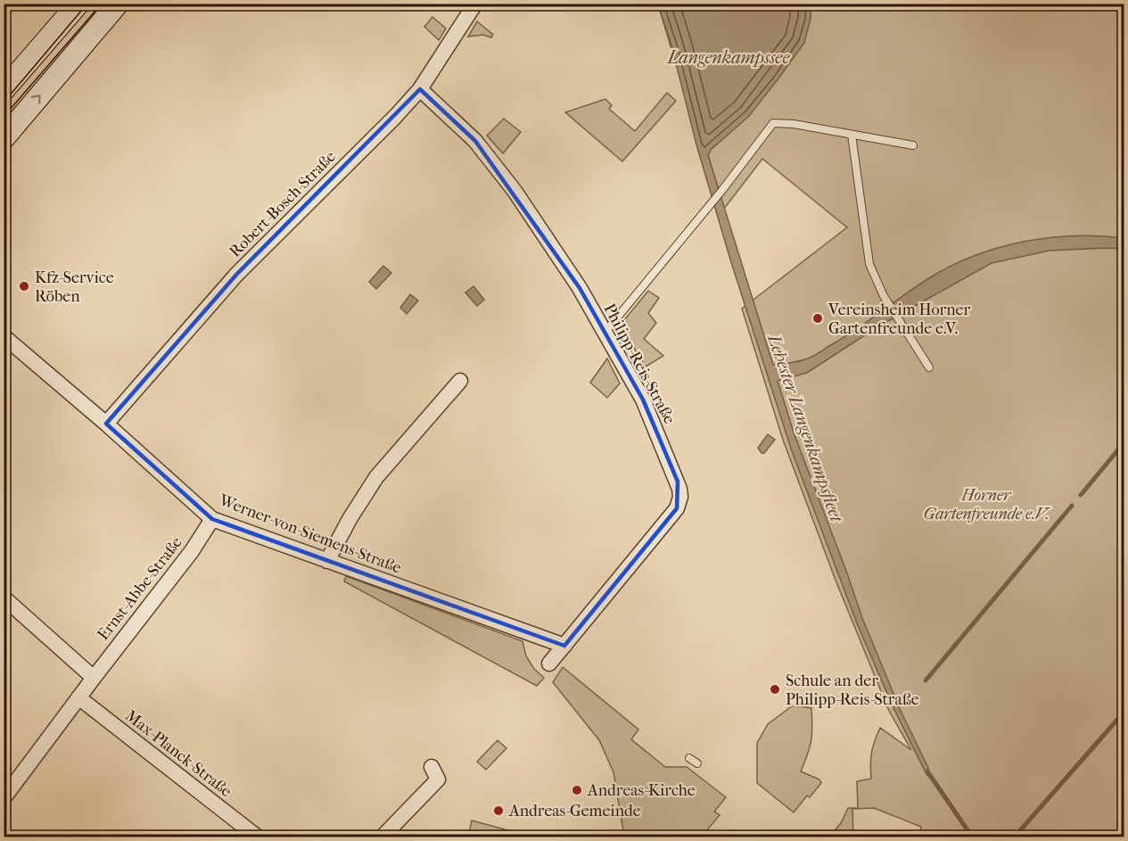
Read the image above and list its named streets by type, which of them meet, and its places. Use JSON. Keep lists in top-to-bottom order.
{
  "streets": {
    "street": [
      "Robert-Bosch-Straße",
      "Philipp-Reis-Straße",
      "Werner-von-Siemens-Straße",
      "Ernst-Abbe-Straße",
      "Max-Planck-Straße"
    ]
  },
  "crossings": [
    ["Robert-Bosch-Straße", "Philipp-Reis-Straße"],
    ["Robert-Bosch-Straße", "Werner-von-Siemens-Straße"],
    ["Philipp-Reis-Straße", "Werner-von-Siemens-Straße"],
    ["Werner-von-Siemens-Straße", "Ernst-Abbe-Straße"],
    ["Ernst-Abbe-Straße", "Max-Planck-Straße"]
  ],
  "water": ["Langenkampssee", "Lehester Langenkampsfleet"],
  "parks": ["Horner Gartenfreunde e.V."],
  "places": [
    "Kfz-Service Röben",
    "Vereinsheim Horner Gartenfreunde e.V.",
    "Schule an der Philipp-Reis-Straße",
    "Andreas-Kirche",
    "Andreas-Gemeinde"
  ]
}
